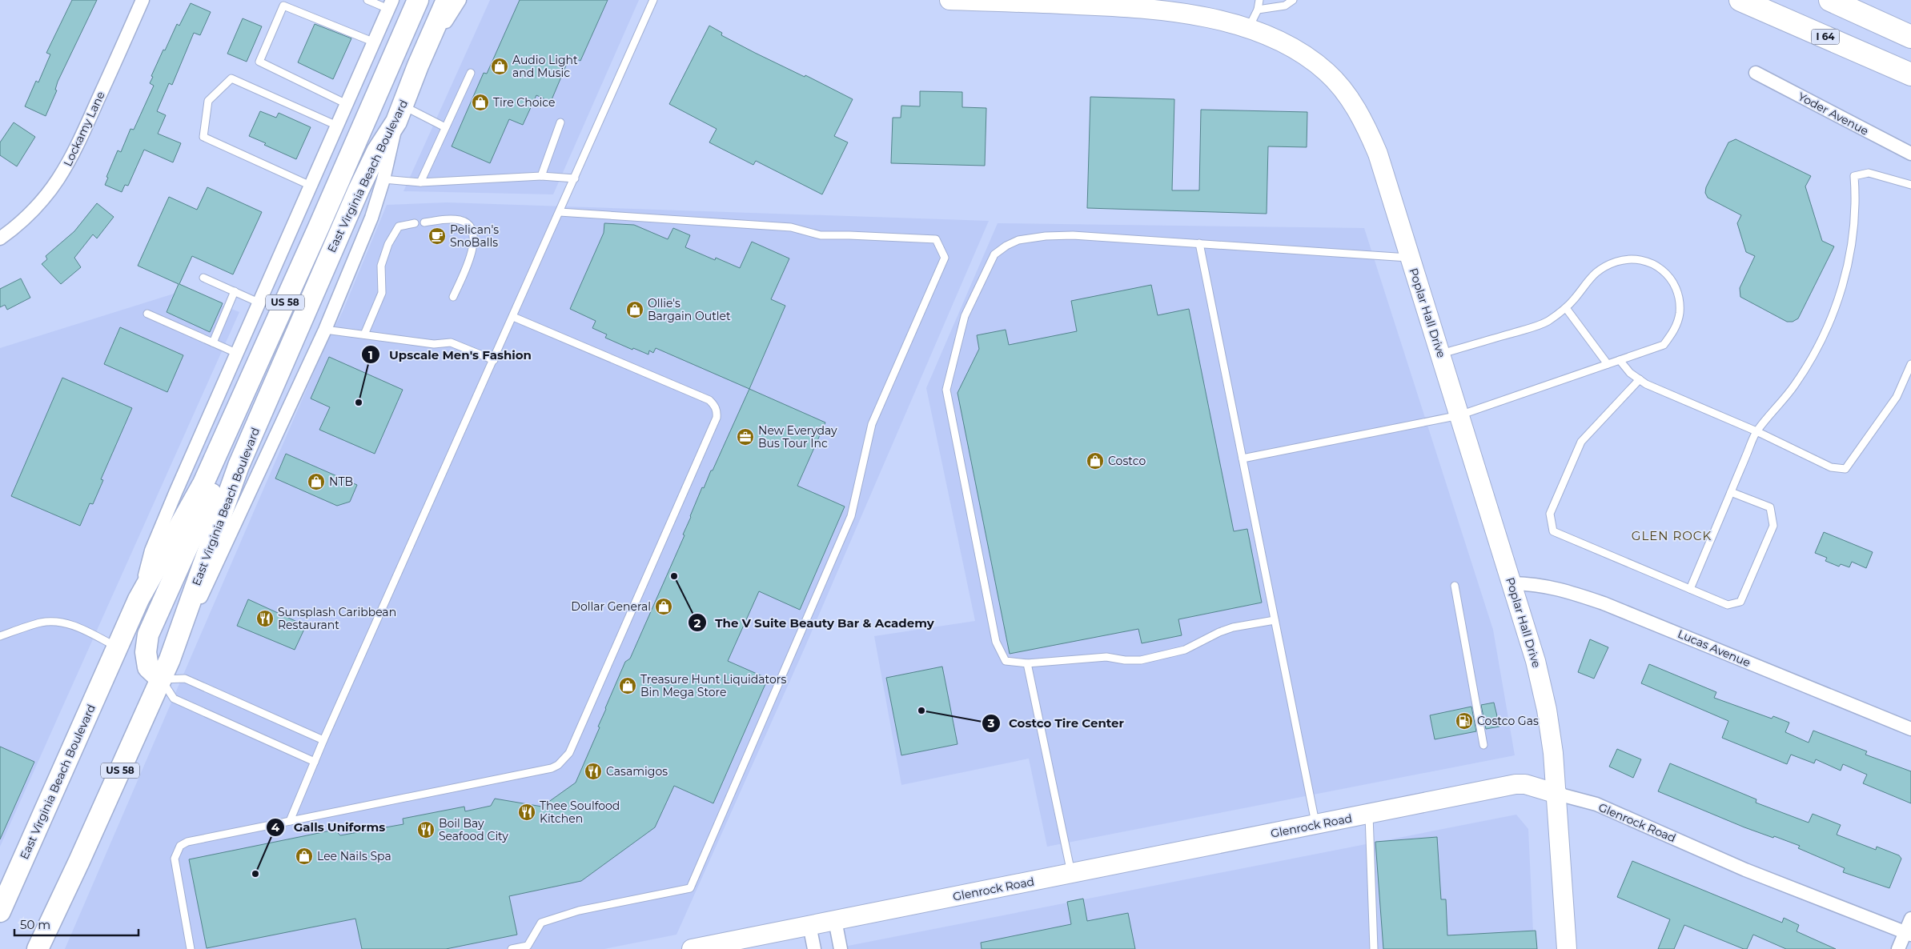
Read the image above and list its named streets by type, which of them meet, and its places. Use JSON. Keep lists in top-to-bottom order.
{
  "streets": {
    "highway": ["I 64"],
    "main road": ["East Virginia Beach Boulevard", "US 58"],
    "street": [
      "Yoder Avenue",
      "Lockamy Lane",
      "Poplar Hall Drive",
      "Lucas Avenue",
      "Glenrock Road"
    ]
  },
  "crossings": [
    ["Poplar Hall Drive", "Lucas Avenue"],
    ["Poplar Hall Drive", "Glenrock Road"]
  ],
  "districts": ["GLEN ROCK"],
  "places": {
    "shop": [
      "Audio Light and Music",
      "Tire Choice",
      "Ollie's Bargain Outlet",
      "Costco",
      "NTB",
      "Dollar General",
      "Treasure Hunt Liquidators Bin Mega Store",
      "Lee Nails Spa"
    ],
    "cafe": ["Pelican's SnoBalls"],
    "other": [
      "Upscale Men's Fashion",
      "The V Suite Beauty Bar & Academy",
      "Costco Tire Center",
      "Galls Uniforms"
    ],
    "office": ["New Everyday Bus Tour Inc"],
    "restaurant": [
      "Sunsplash Caribbean Restaurant",
      "Casamigos",
      "Thee Soulfood Kitchen",
      "Boil Bay Seafood City"
    ],
    "fuel station": ["Costco Gas"]
  },
  "scale_bar": "50 m"
}
